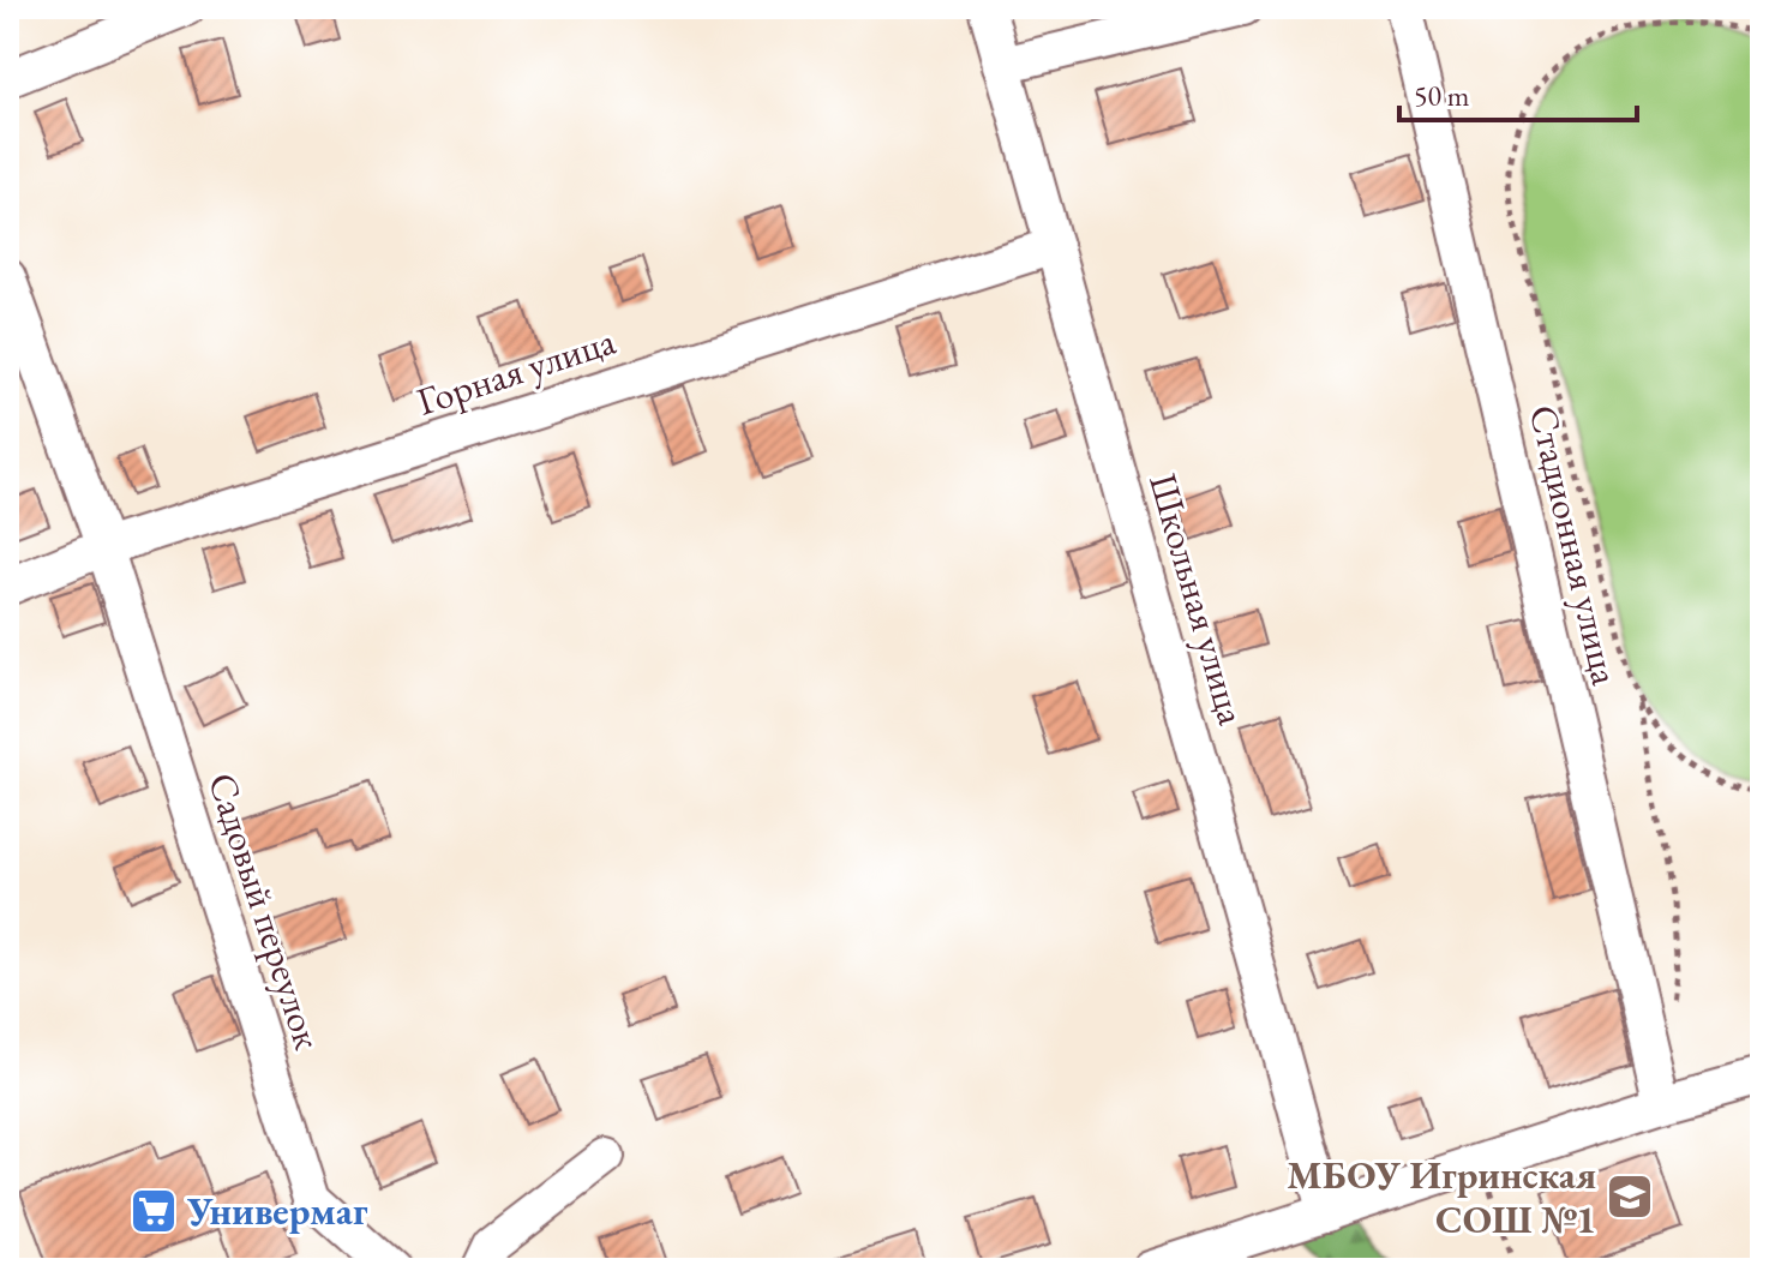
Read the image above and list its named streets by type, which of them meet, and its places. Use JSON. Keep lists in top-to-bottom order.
{
  "streets": {
    "street": [
      "Горная улица",
      "Стадионная улица",
      "Школьная улица",
      "Садовый переулок"
    ]
  },
  "crossings": [
    ["Горная улица", "Школьная улица"],
    ["Горная улица", "Садовый переулок"]
  ],
  "places": {
    "school or university": ["МБОУ Игринская СОШ №1"],
    "supermarket": ["Универмаг"]
  },
  "scale_bar": "50 m"
}
